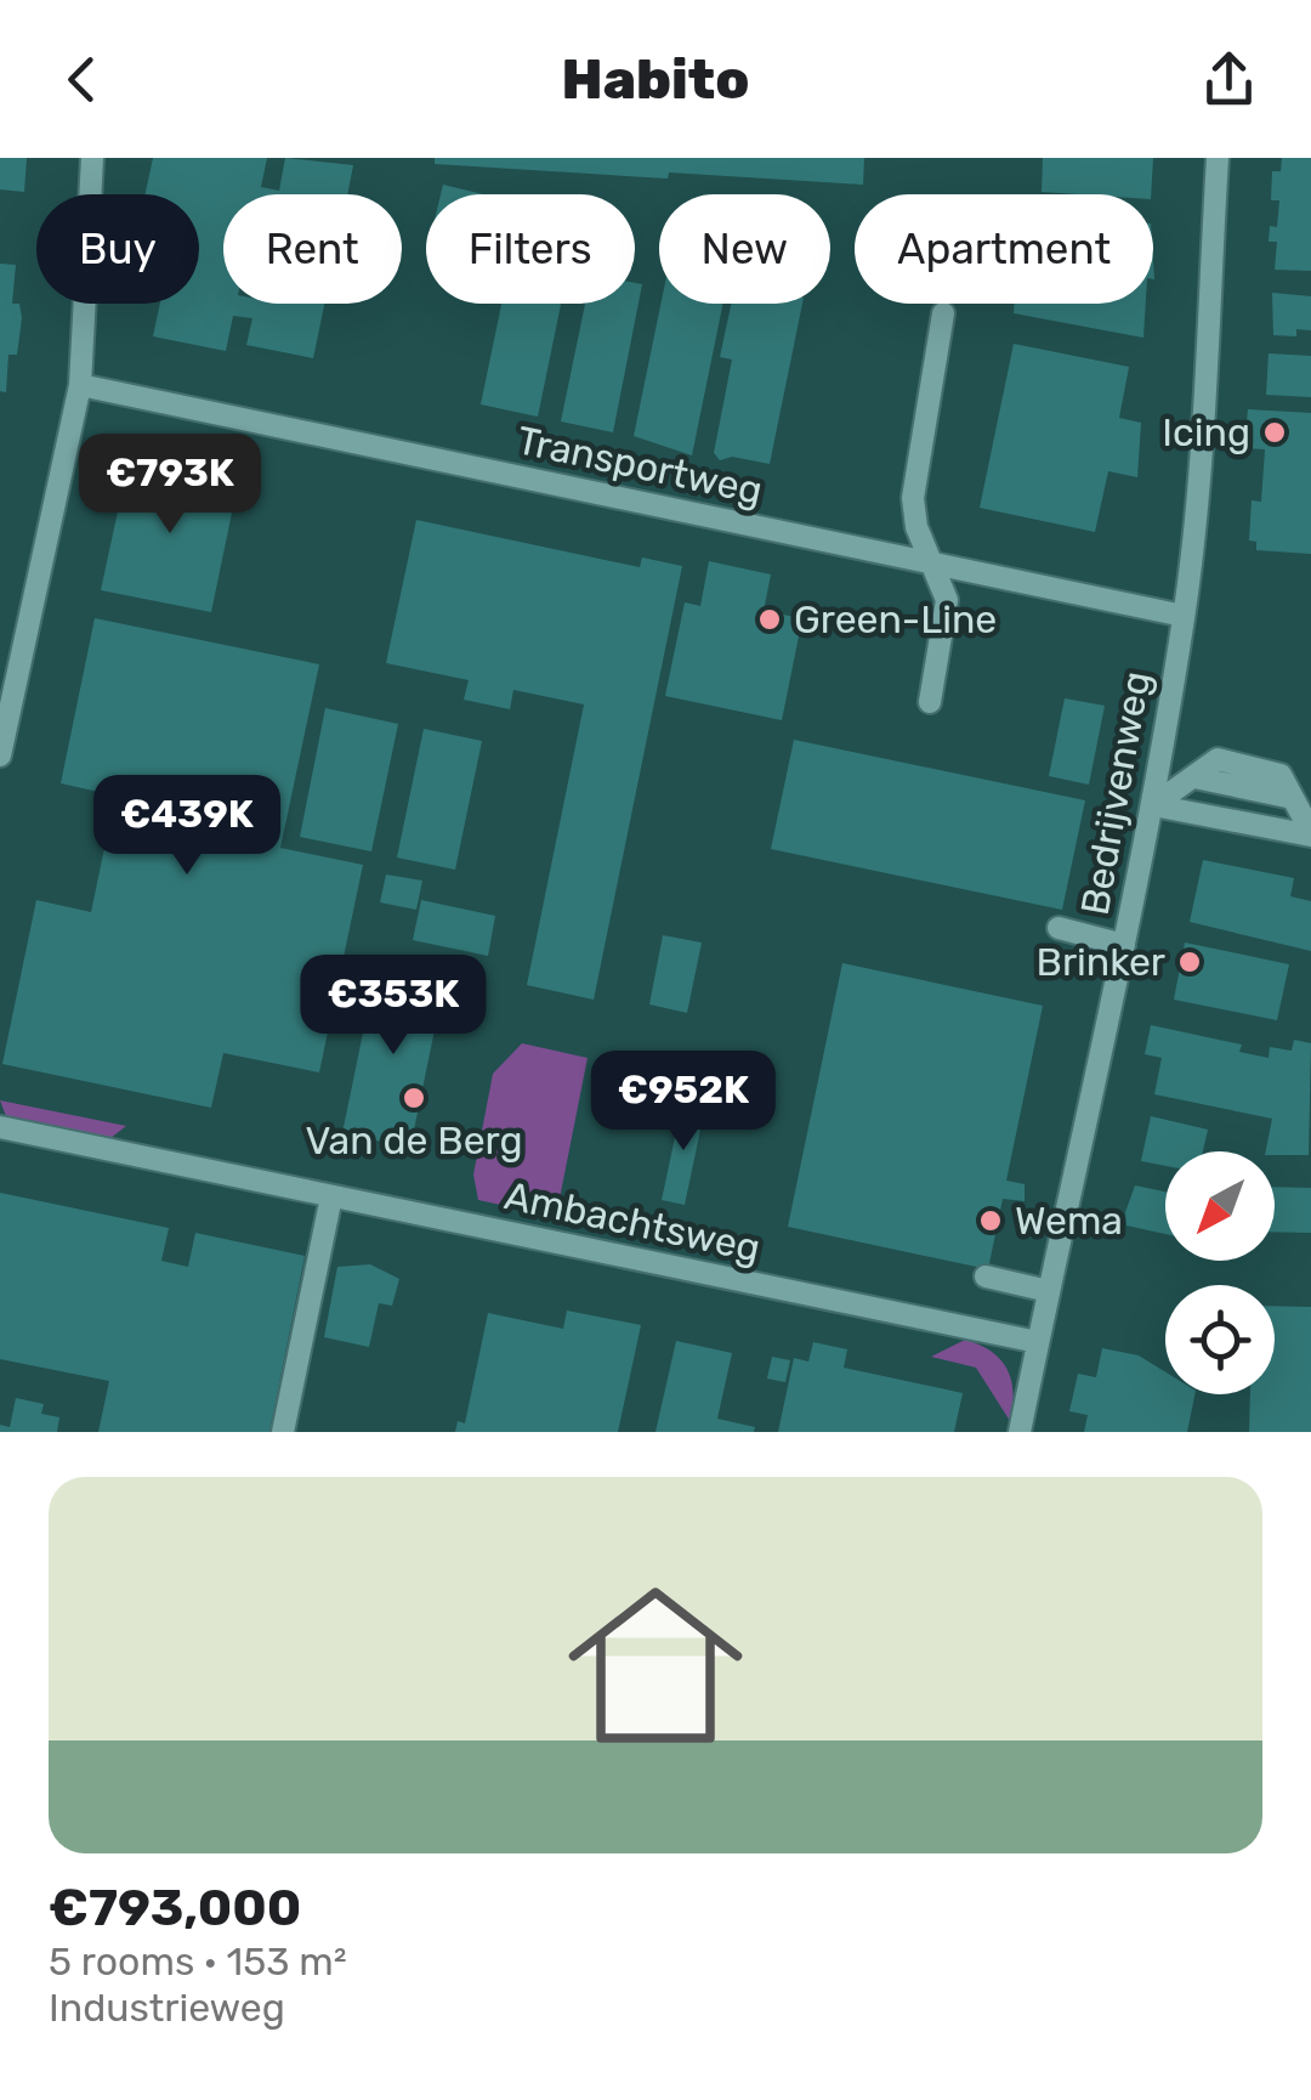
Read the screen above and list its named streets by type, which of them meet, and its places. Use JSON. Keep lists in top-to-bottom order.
{
  "streets": {
    "street": ["Transportweg", "Bedrijvenweg", "Ambachtsweg"]
  },
  "crossings": [
    ["Transportweg", "Bedrijvenweg"],
    ["Bedrijvenweg", "Ambachtsweg"]
  ],
  "places": [
    "Icing",
    "Green-Line",
    "Brinker",
    "Van de Berg",
    "Wema"
  ],
  "north": "bottom left",
  "page": {
    "header": "Habito",
    "chip": [
      "Buy",
      "Rent",
      "Filters",
      "New",
      "Apartment"
    ],
    "price": [
      "€793K",
      "€439K",
      "€353K",
      "€952K"
    ],
    "list": [
      {
        "name": "€793,000",
        "note": "5 rooms · 153 m² · Industrieweg"
      }
    ]
  }
}
